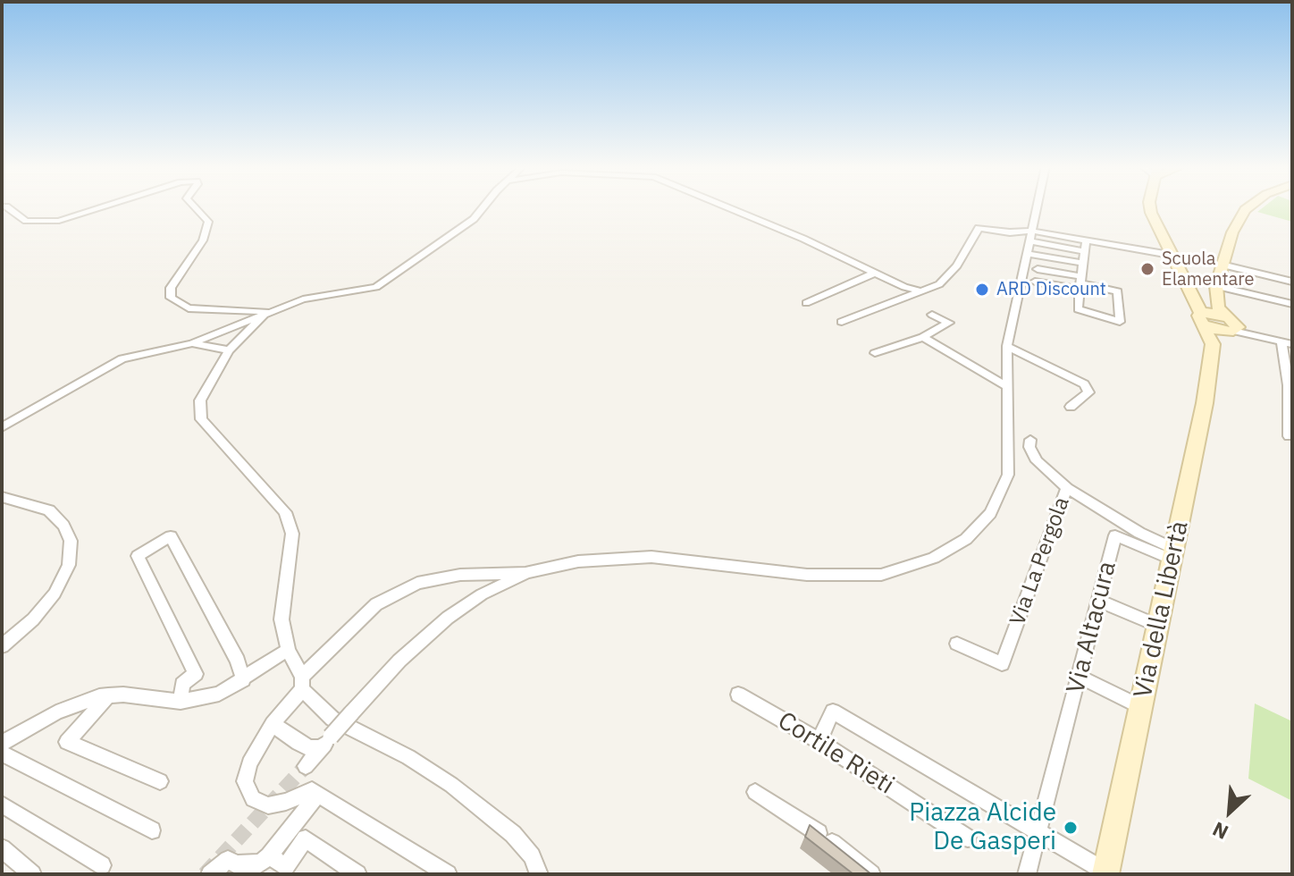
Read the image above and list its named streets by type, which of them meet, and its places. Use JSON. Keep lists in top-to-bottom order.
{
  "streets": {
    "main road": ["Via della Libertà"],
    "street": ["Via La Pergola", "Via Altacura", "Cortile Rieti"]
  },
  "crossings": [
    ["Via La Pergola", "Via della Libertà"],
    ["Via La Pergola", "Via Altacura"],
    ["Via della Libertà", "Via Altacura"]
  ],
  "places": ["Scuola Elamentare", "ARD Discount", "Piazza Alcide De Gasperi"],
  "north": "bottom left"
}
